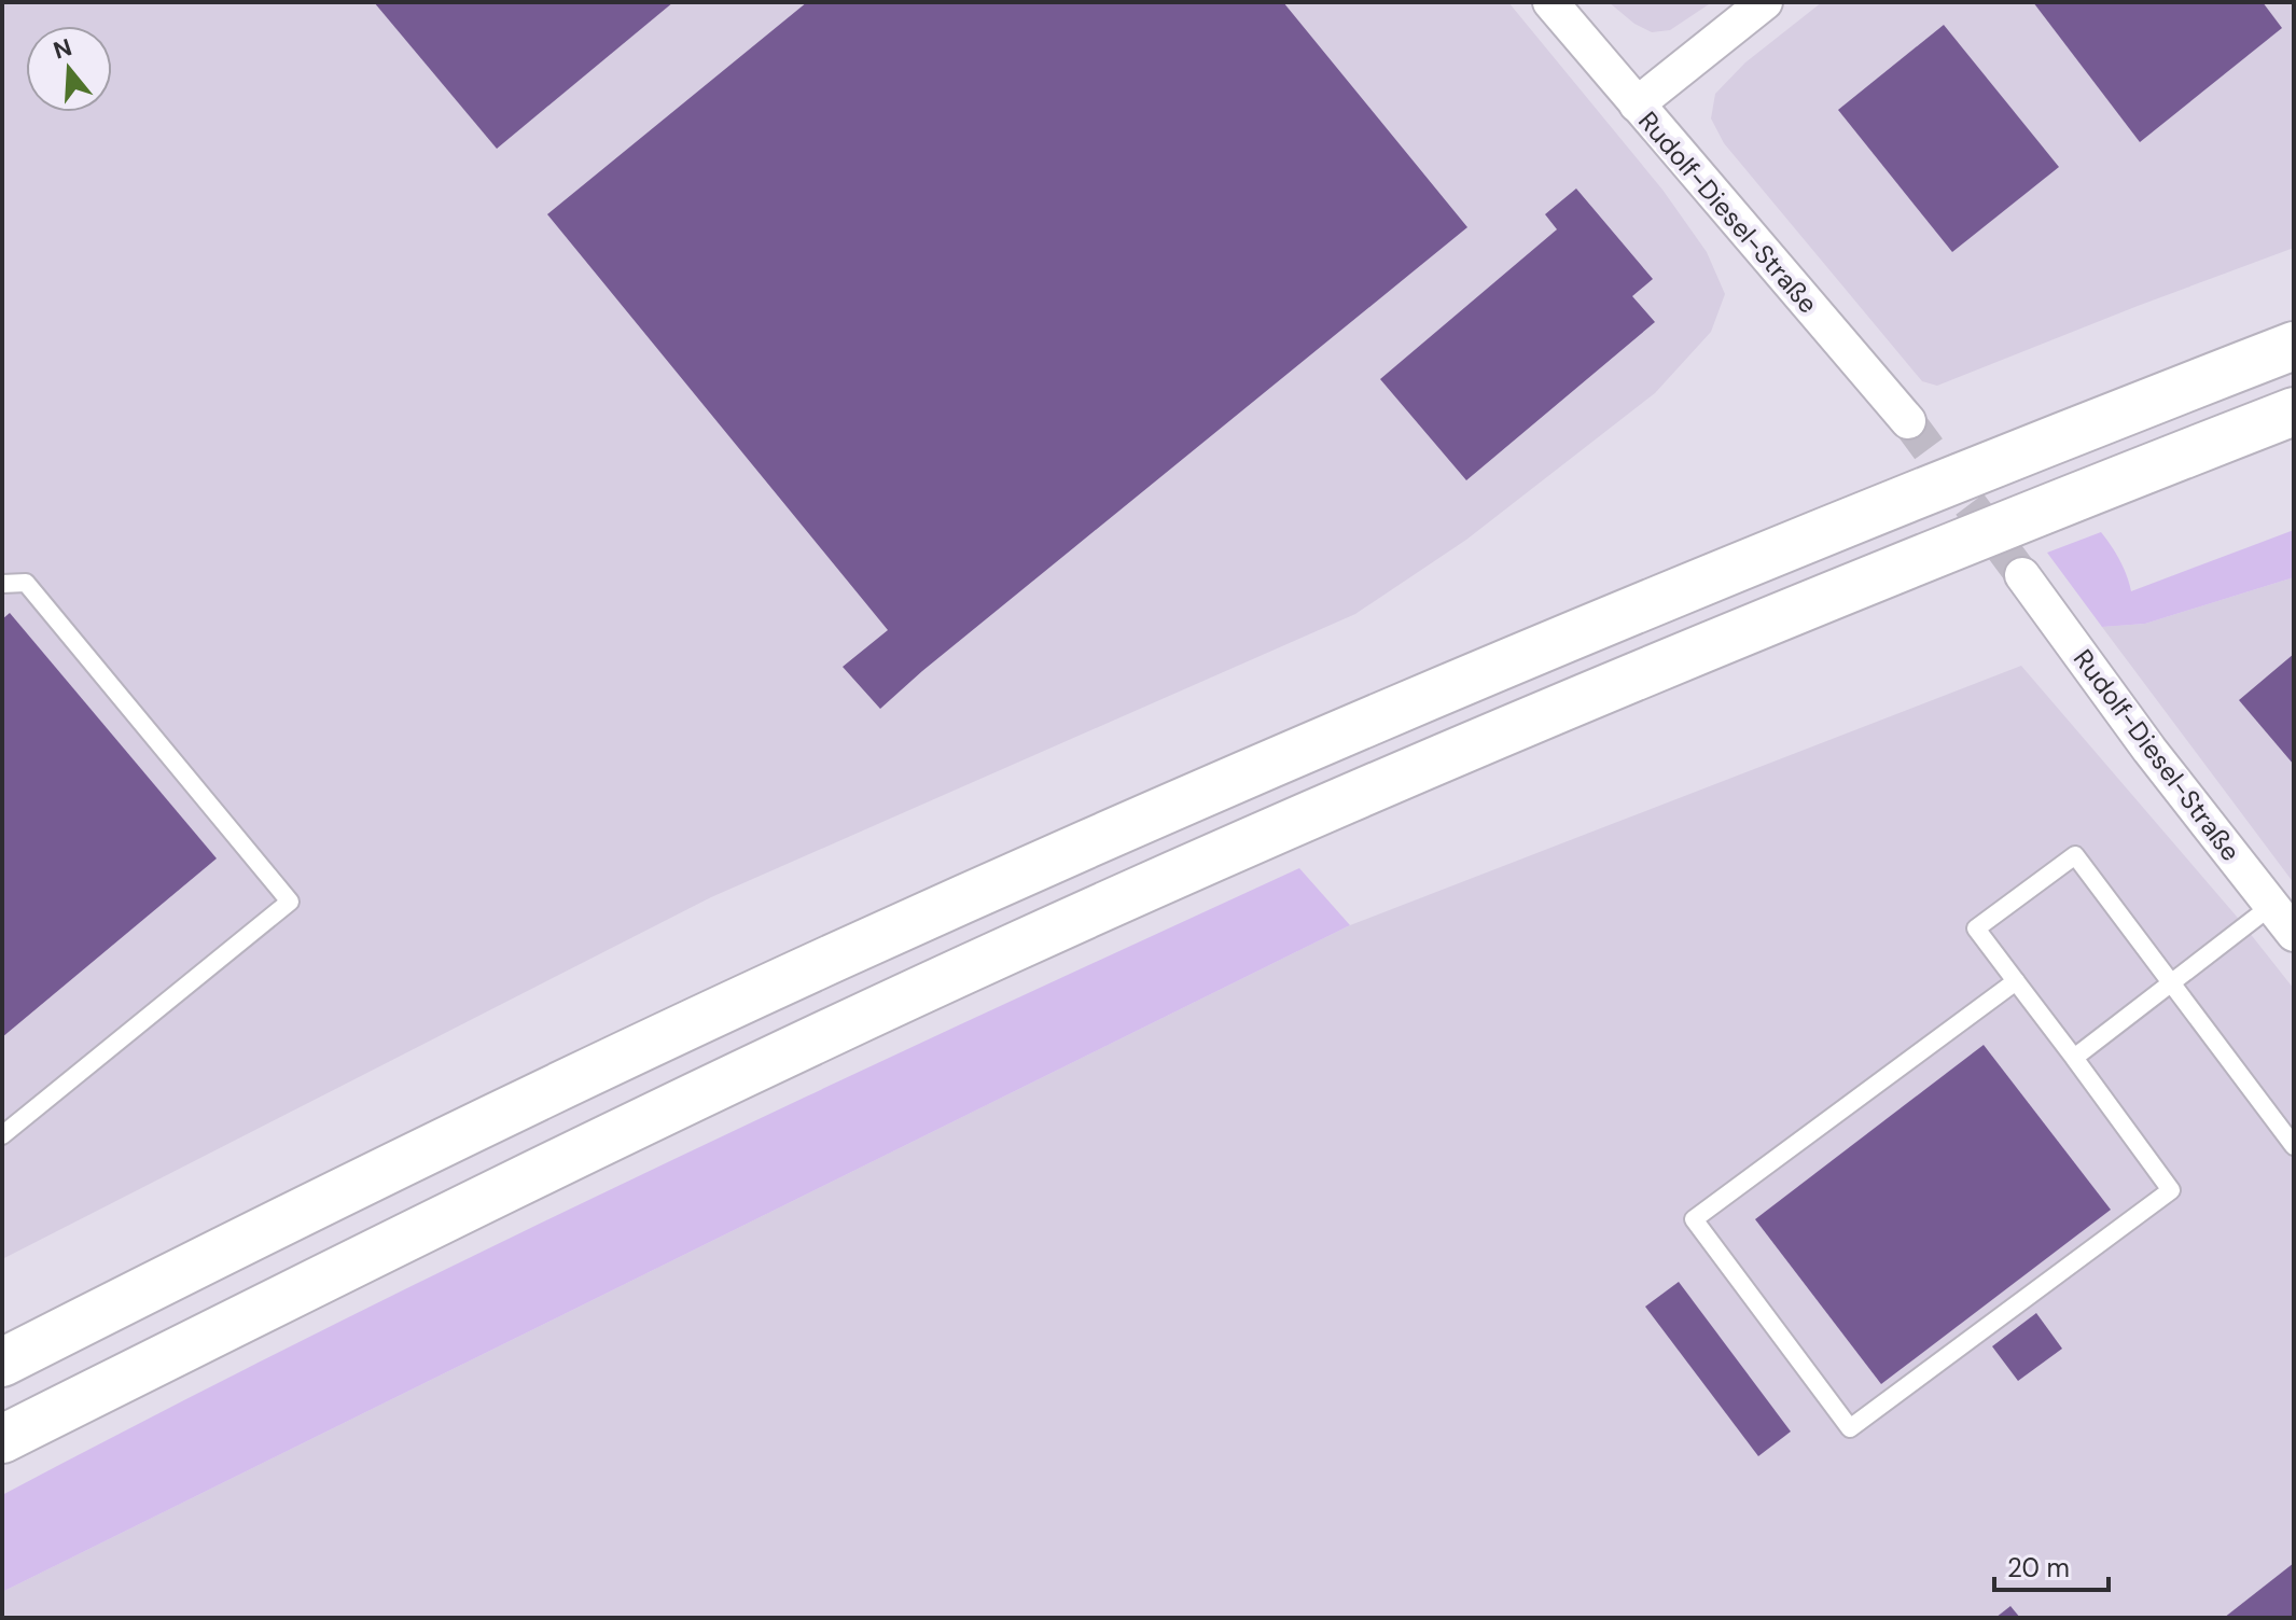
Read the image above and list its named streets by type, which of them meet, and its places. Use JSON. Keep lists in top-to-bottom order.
{
  "streets": {
    "street": ["Rudolf-Diesel-Straße"]
  },
  "scale_bar": "20 m",
  "north": "top"
}
